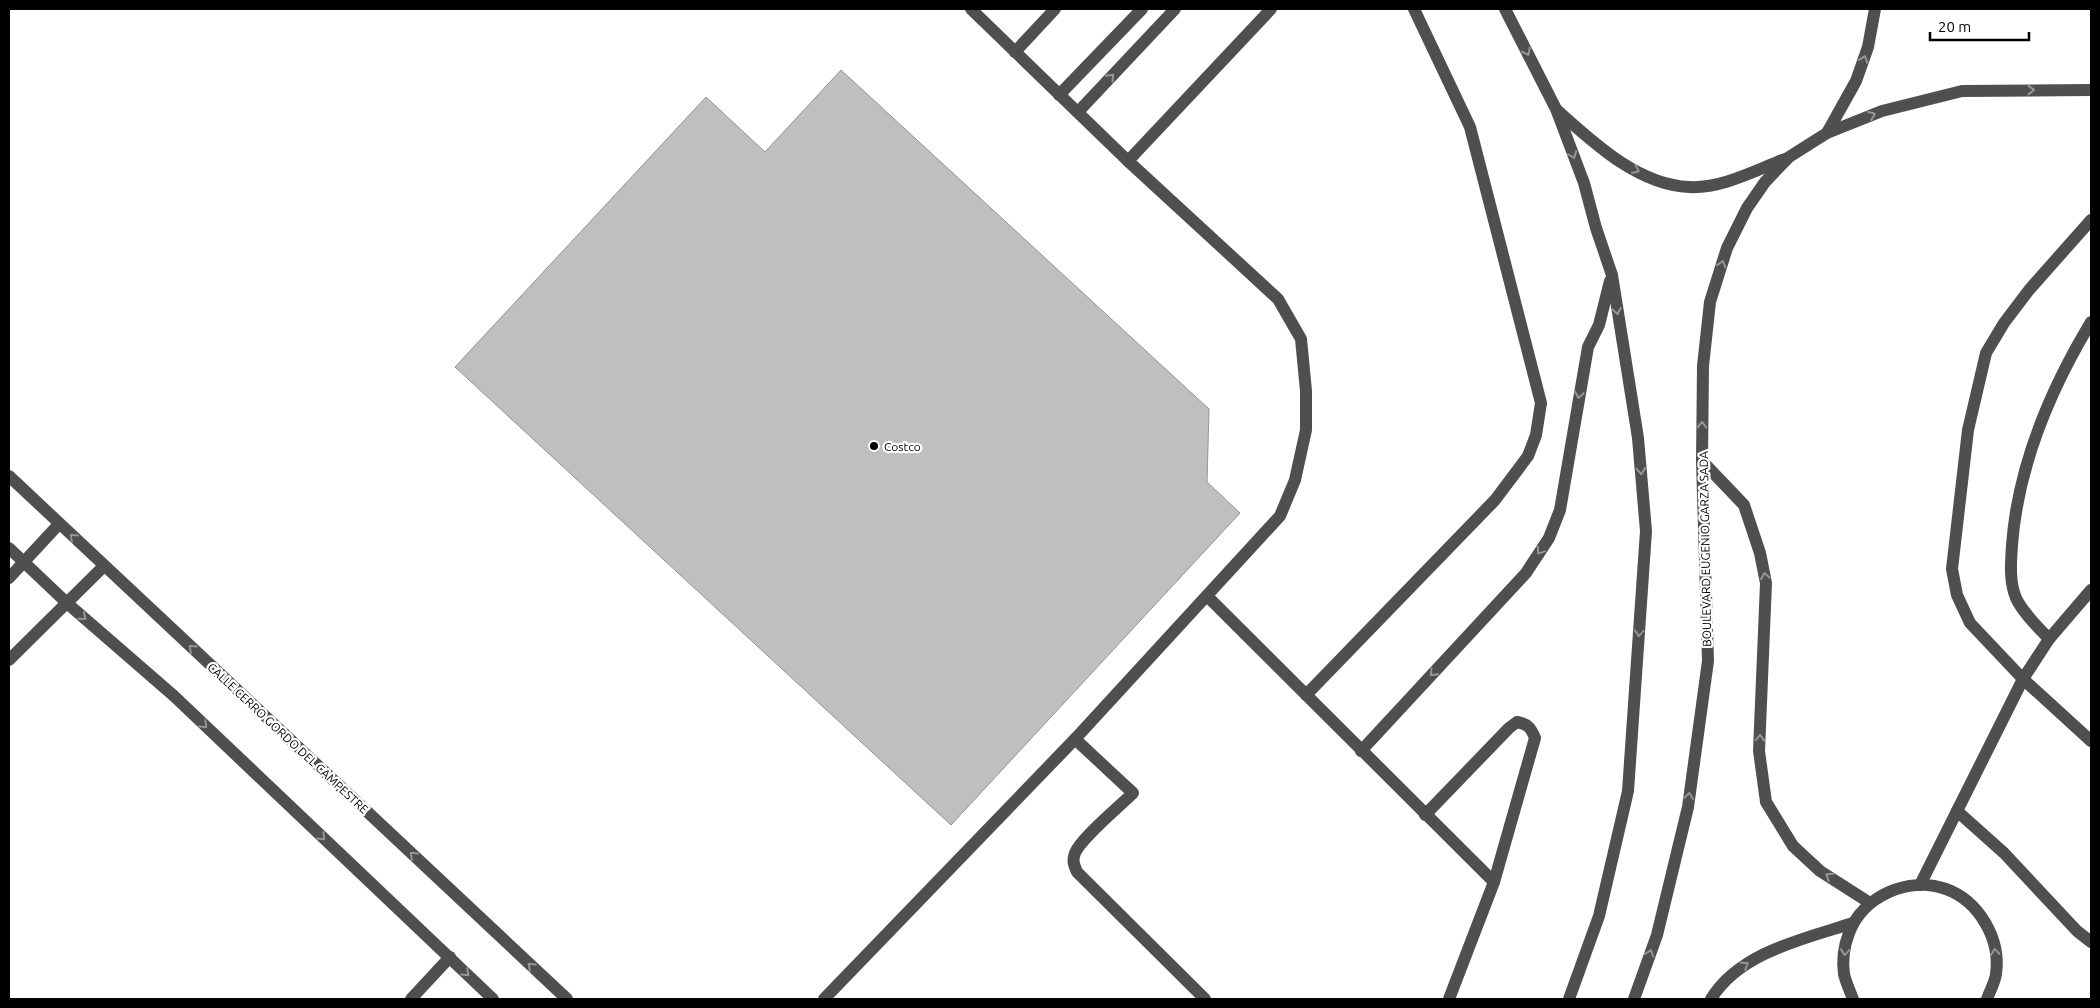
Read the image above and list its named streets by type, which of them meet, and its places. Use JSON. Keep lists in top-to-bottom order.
{
  "streets": {
    "street": ["BOULEVARD EUGENIO GARZA SADA", "CALLE CERRO GORDO DEL CAMPESTRE"]
  },
  "places": ["Costco"],
  "scale_bar": "20 m"
}
